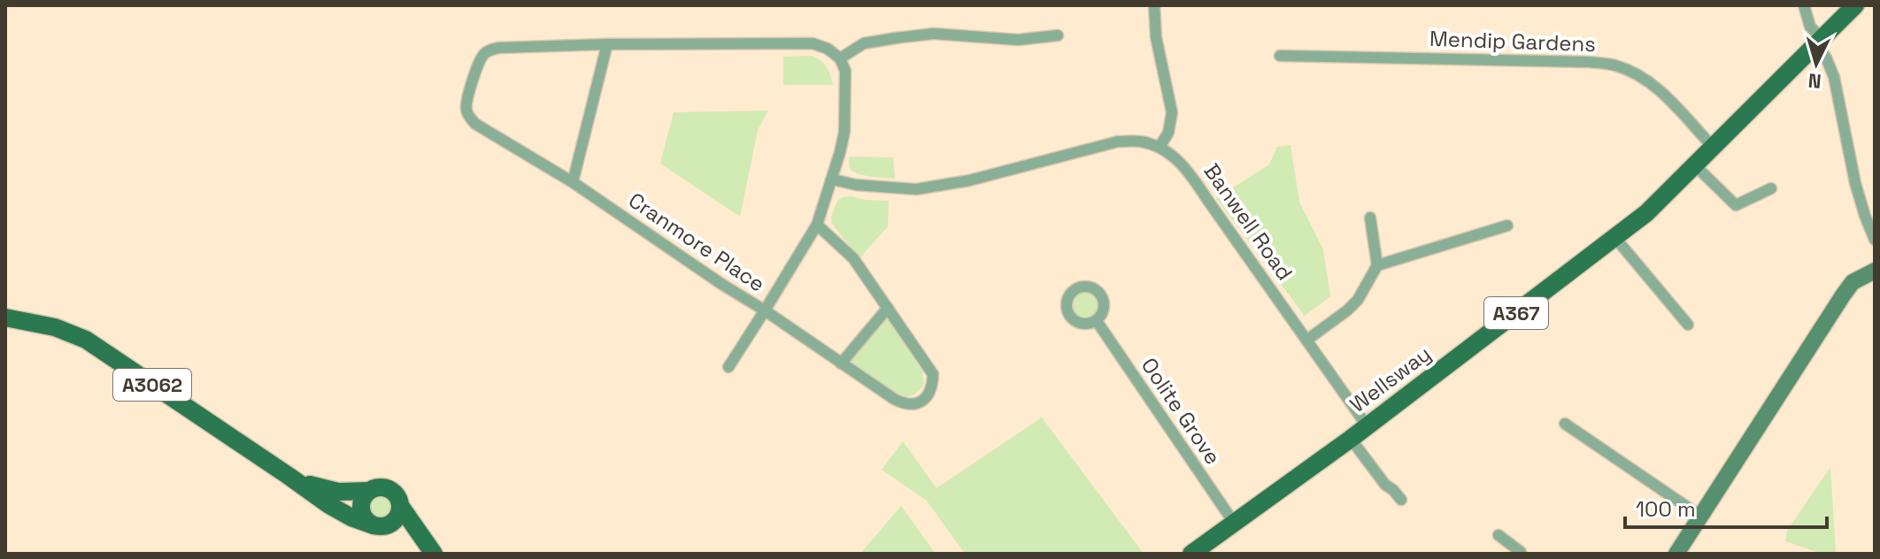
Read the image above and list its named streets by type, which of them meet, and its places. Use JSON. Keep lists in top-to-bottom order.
{
  "streets": {
    "main road": ["A367", "Wellsway", "A3062"],
    "street": [
      "Mendip Gardens",
      "Banwell Road",
      "Cranmore Place",
      "Oolite Grove"
    ]
  },
  "crossings": [
    ["Mendip Gardens", "Wellsway"],
    ["Banwell Road", "Wellsway"],
    ["A367", "Wellsway"],
    ["Wellsway", "Oolite Grove"]
  ],
  "scale_bar": "100 m",
  "north": "bottom"
}
